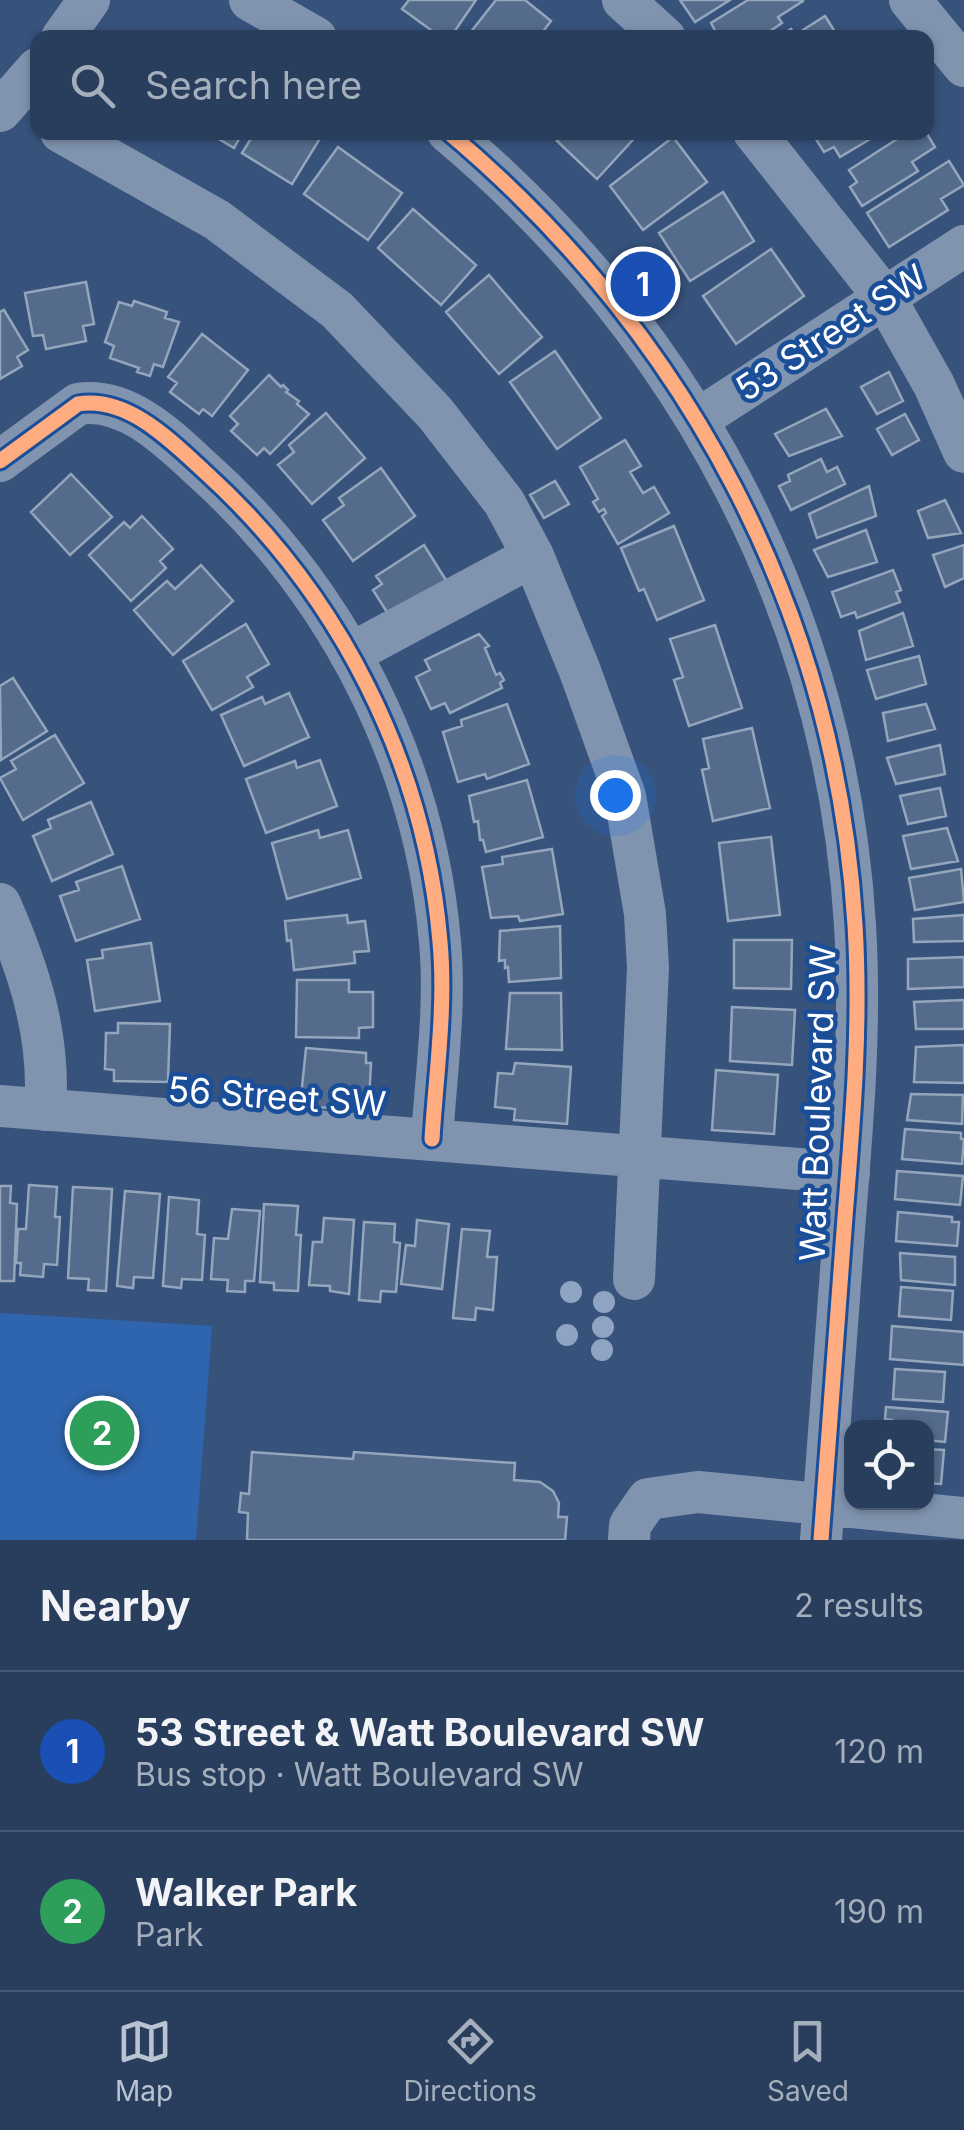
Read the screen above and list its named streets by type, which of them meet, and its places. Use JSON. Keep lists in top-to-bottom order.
{
  "streets": {
    "street": ["53 Street SW", "56 Street SW", "Watt Boulevard SW"]
  },
  "crossings": [
    ["53 Street SW", "Watt Boulevard SW"],
    ["56 Street SW", "Watt Boulevard SW"]
  ],
  "page": {
    "search": "Search here",
    "pins": ["1", "2"],
    "heading": ["Nearby", "2 results"],
    "list": [
      {
        "mark": "1",
        "name": "53 Street & Watt Boulevard SW",
        "note": "Bus stop · Watt Boulevard SW",
        "value": "120 m"
      },
      {
        "mark": "2",
        "name": "Walker Park",
        "note": "Park",
        "value": "190 m"
      }
    ],
    "nav": ["Map", "Directions", "Saved"]
  }
}
